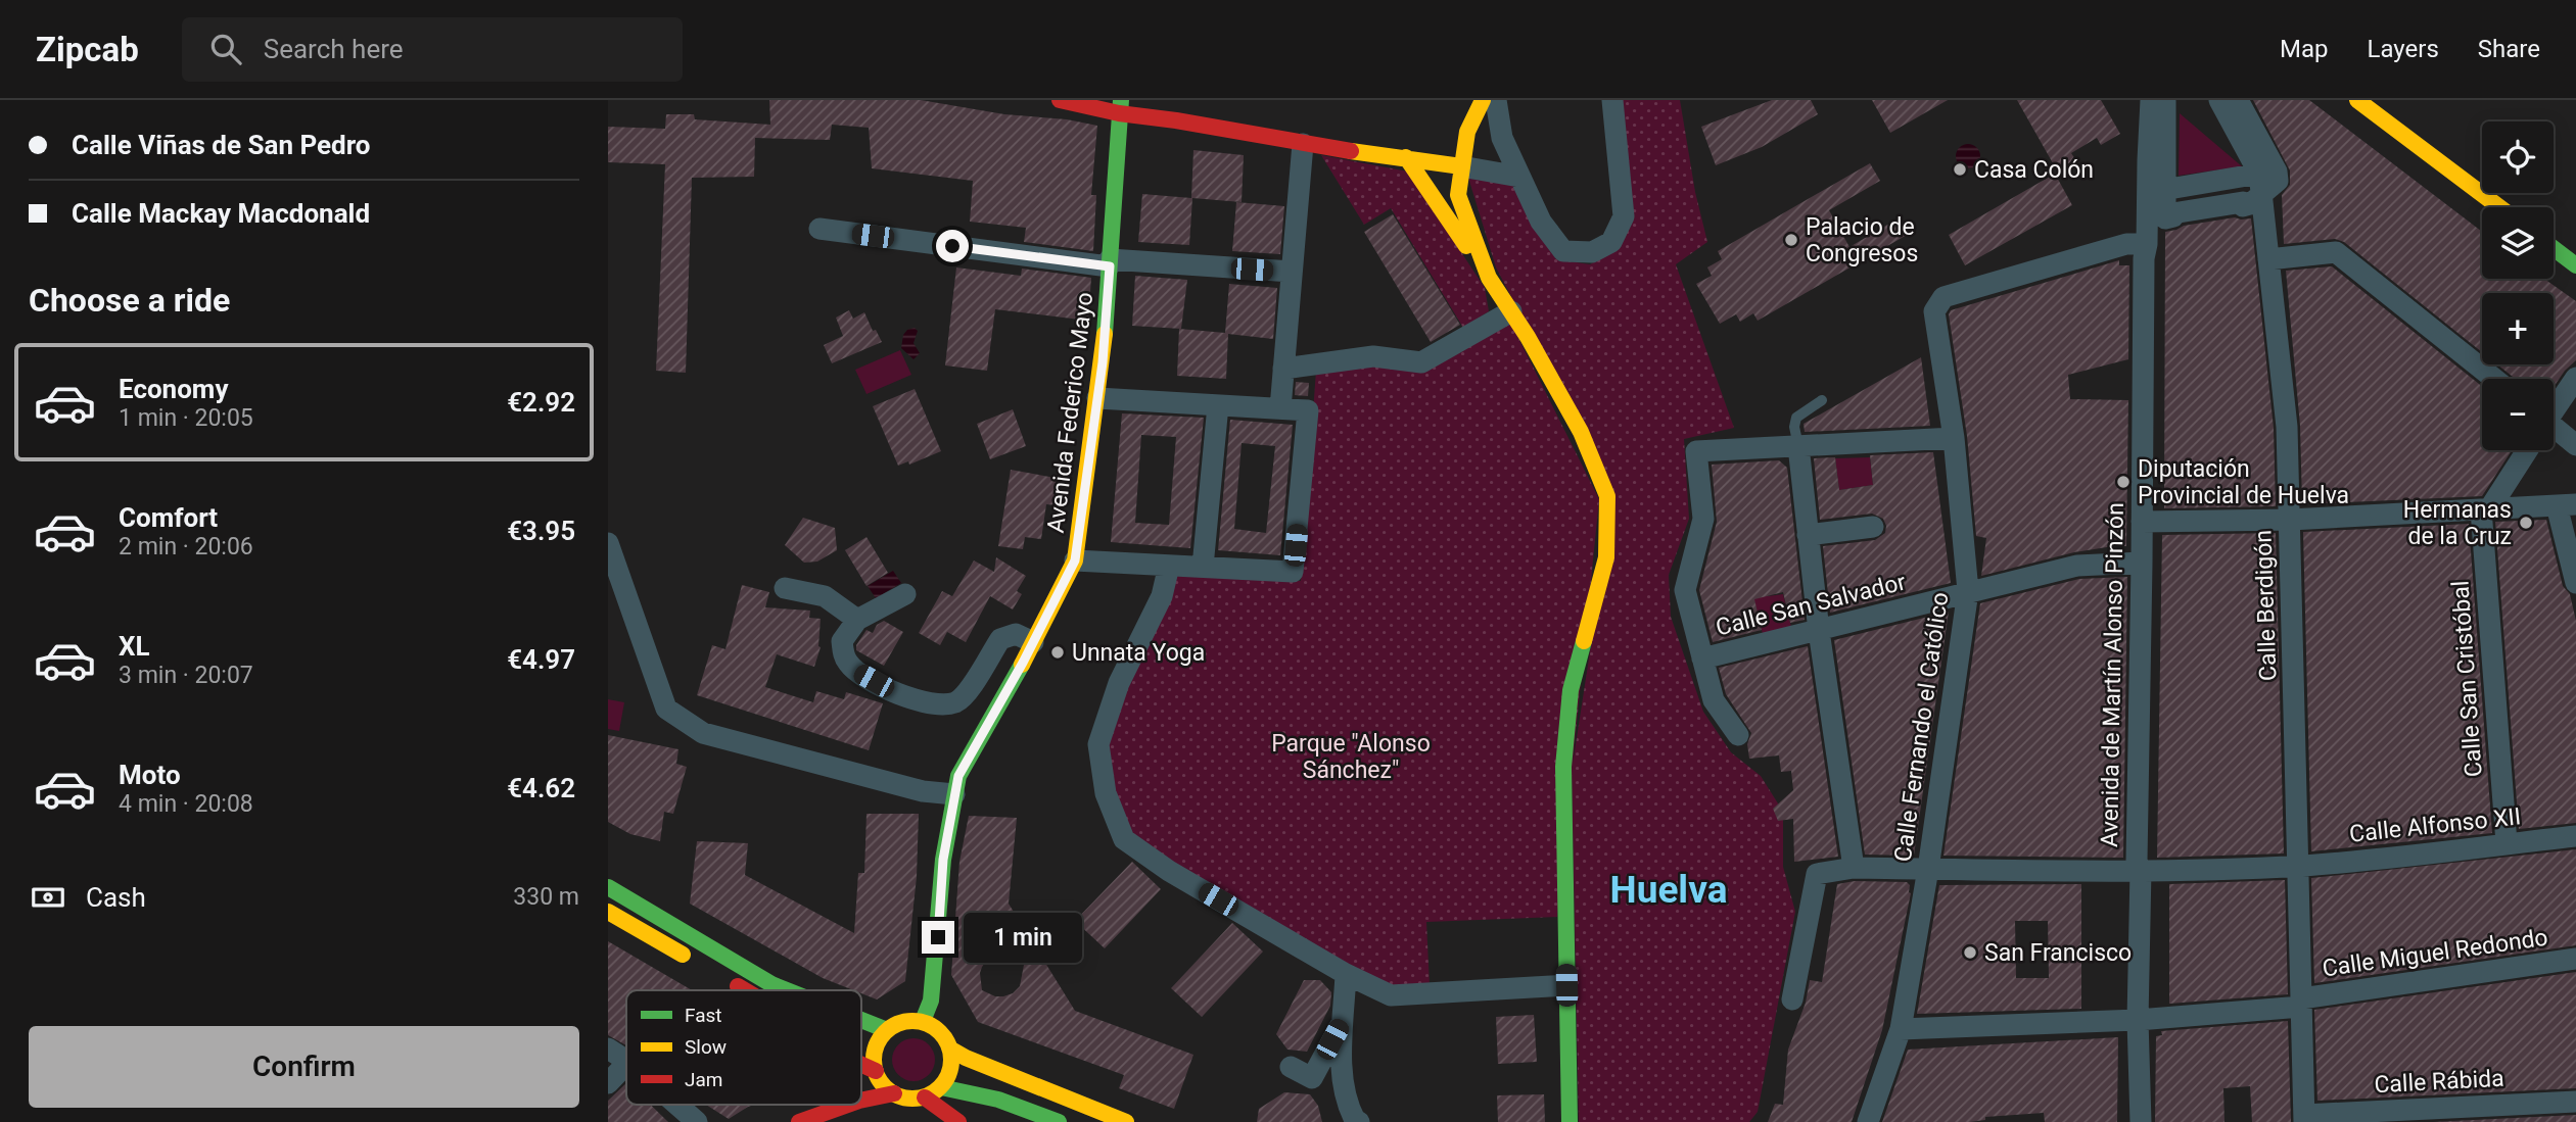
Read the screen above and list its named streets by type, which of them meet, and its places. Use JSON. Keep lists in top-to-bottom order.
{
  "streets": {
    "street": [
      "Avenida Federico Mayo",
      "Calle San Salvador",
      "Calle Berdigón",
      "Avenida de Martín Alonso Pinzón",
      "Calle San Cristóbal",
      "Calle Fernando el Católico",
      "Calle Alfonso XII",
      "Calle Miguel Redondo",
      "Calle Rábida"
    ]
  },
  "crossings": [
    ["Calle San Salvador", "Avenida de Martín Alonso Pinzón"],
    ["Calle San Salvador", "Calle Fernando el Católico"],
    ["Calle Berdigón", "Calle Alfonso XII"],
    ["Calle Berdigón", "Calle Miguel Redondo"],
    ["Calle Berdigón", "Calle Rábida"],
    ["Avenida de Martín Alonso Pinzón", "Calle Fernando el Católico"],
    ["Avenida de Martín Alonso Pinzón", "Calle Alfonso XII"],
    ["Avenida de Martín Alonso Pinzón", "Calle Miguel Redondo"],
    ["Calle San Cristóbal", "Calle Alfonso XII"],
    ["Calle Fernando el Católico", "Calle Alfonso XII"],
    ["Calle Fernando el Católico", "Calle Miguel Redondo"]
  ],
  "districts": ["Huelva"],
  "parks": ["Parque \"Alonso Sánchez\""],
  "places": [
    "Casa Colón",
    "Palacio de Congresos",
    "Diputación Provincial de Huelva",
    "Hermanas de la Cruz",
    "Unnata Yoga",
    "San Francisco"
  ],
  "legend": ["Fast", "Slow", "Jam"],
  "page": {
    "header": "Zipcab",
    "search": "Search here",
    "nav": ["Map", "Layers", "Share"],
    "banner": ["Calle Viñas de San Pedro", "Calle Mackay Macdonald"],
    "map_buttons": ["+", "−"],
    "heading": "Choose a ride",
    "list": [
      {
        "name": "Economy",
        "note": "1 min · 20:05",
        "value": "€2.92"
      },
      {
        "name": "Comfort",
        "note": "2 min · 20:06",
        "value": "€3.95"
      },
      {
        "name": "XL",
        "note": "3 min · 20:07",
        "value": "€4.97"
      },
      {
        "name": "Moto",
        "note": "4 min · 20:08",
        "value": "€4.62"
      }
    ],
    "pay": ["Cash", "330 m"],
    "bubble": "1 min",
    "buttons": "Confirm"
  }
}
